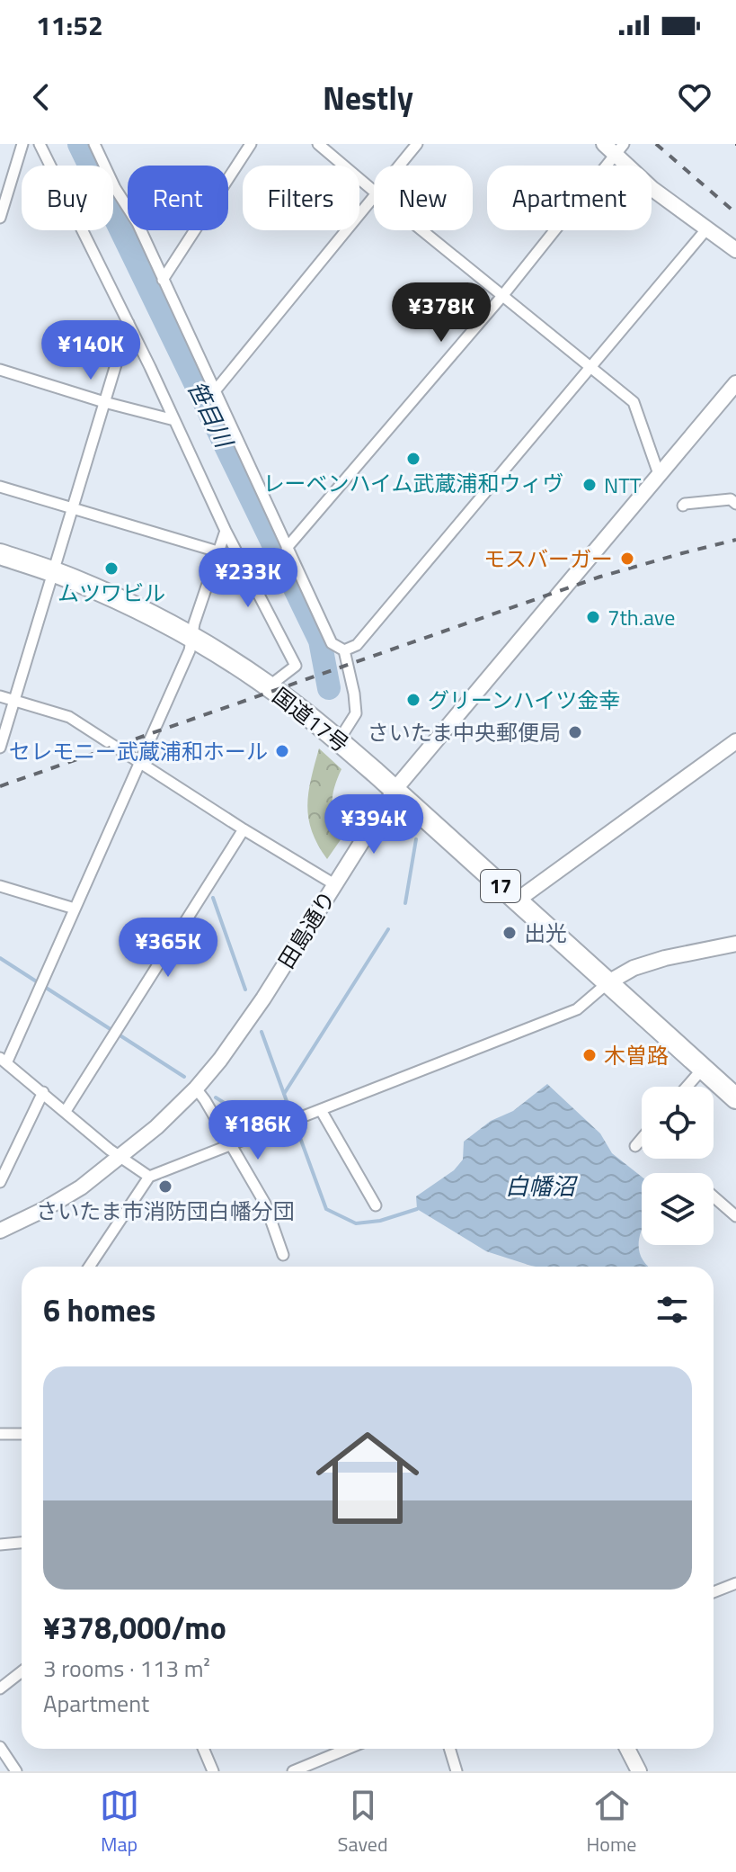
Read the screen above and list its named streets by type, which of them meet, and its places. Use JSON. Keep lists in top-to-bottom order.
{
  "streets": {
    "highway": ["国道17号", "17"],
    "main road": ["田島通り"]
  },
  "crossings": [
    ["国道17号", "田島通り"]
  ],
  "water": ["笹目川", "白幡沼"],
  "places": [
    "レーベンハイム武蔵浦和ウィヴ",
    "NTT",
    "モスバーガー",
    "ムツワビル",
    "7th.ave",
    "グリーンハイツ金幸",
    "さいたま中央郵便局",
    "セレモニー武蔵浦和ホール",
    "出光",
    "木曽路",
    "さいたま市消防団白幡分団"
  ],
  "page": {
    "status": "11:52",
    "header": "Nestly",
    "chip": [
      "Buy",
      "Rent",
      "Filters",
      "New",
      "Apartment"
    ],
    "price": [
      "¥378K",
      "¥140K",
      "¥233K",
      "¥394K",
      "¥365K",
      "¥186K"
    ],
    "heading": "6 homes",
    "list": [
      {
        "name": "¥378,000/mo",
        "note": "3 rooms · 113 m² · Apartment"
      }
    ],
    "tabs": ["Map", "Saved", "Home"]
  }
}
